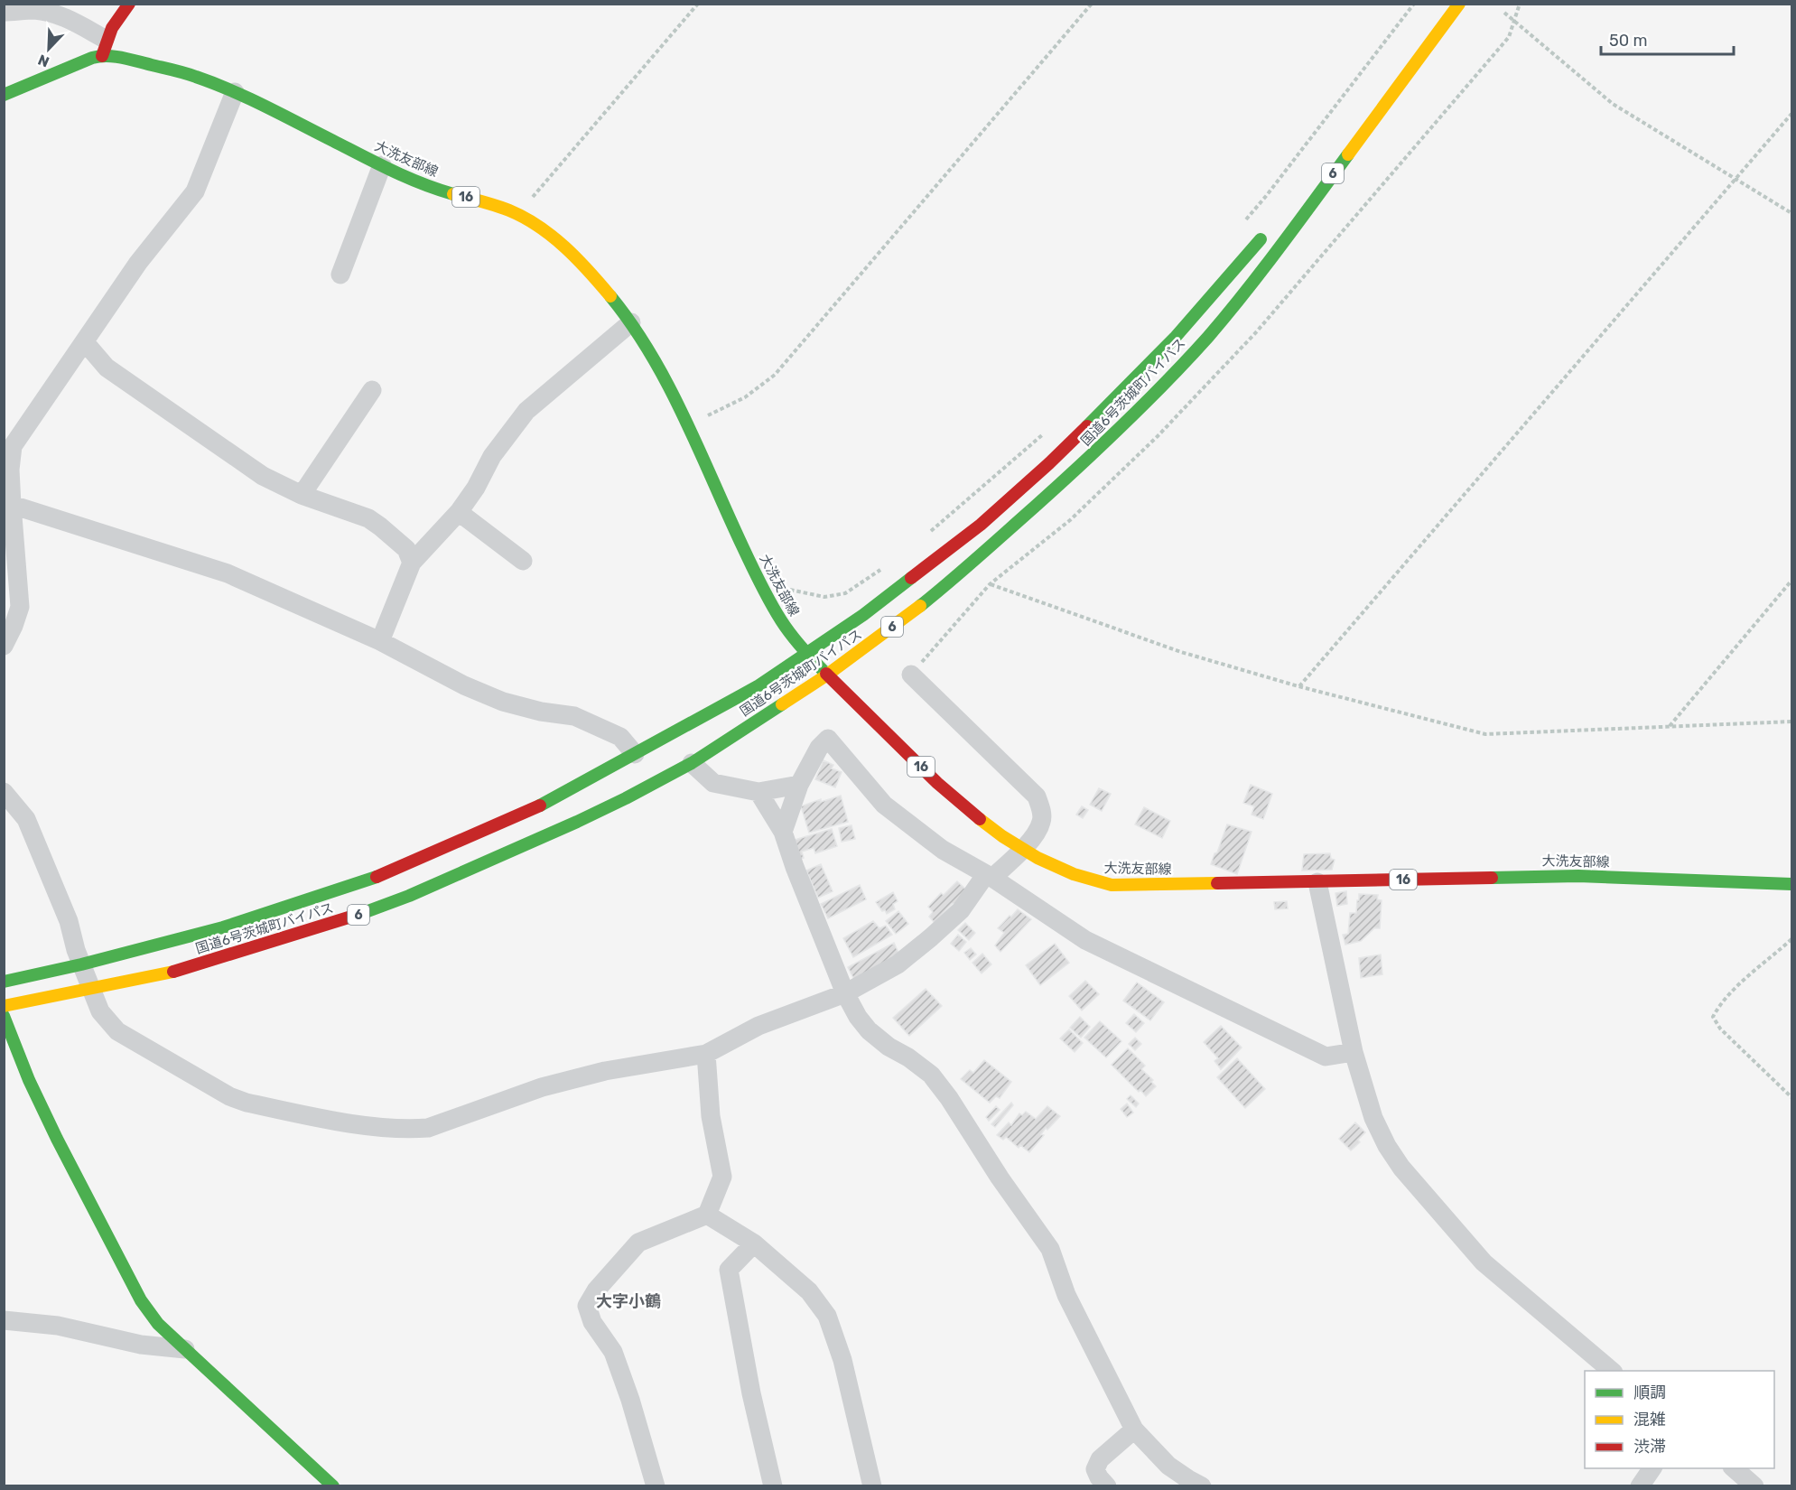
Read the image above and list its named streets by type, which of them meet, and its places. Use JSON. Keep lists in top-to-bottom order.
{
  "streets": {
    "main road": [
      "大洗友部線",
      "6",
      "16",
      "国道6号茨城町バイパス"
    ]
  },
  "crossings": [
    ["大洗友部線", "国道6号茨城町バイパス"]
  ],
  "districts": ["大字小鶴"],
  "legend": ["順調", "混雑", "渋滞"],
  "scale_bar": "50 m",
  "north": "bottom left"
}
